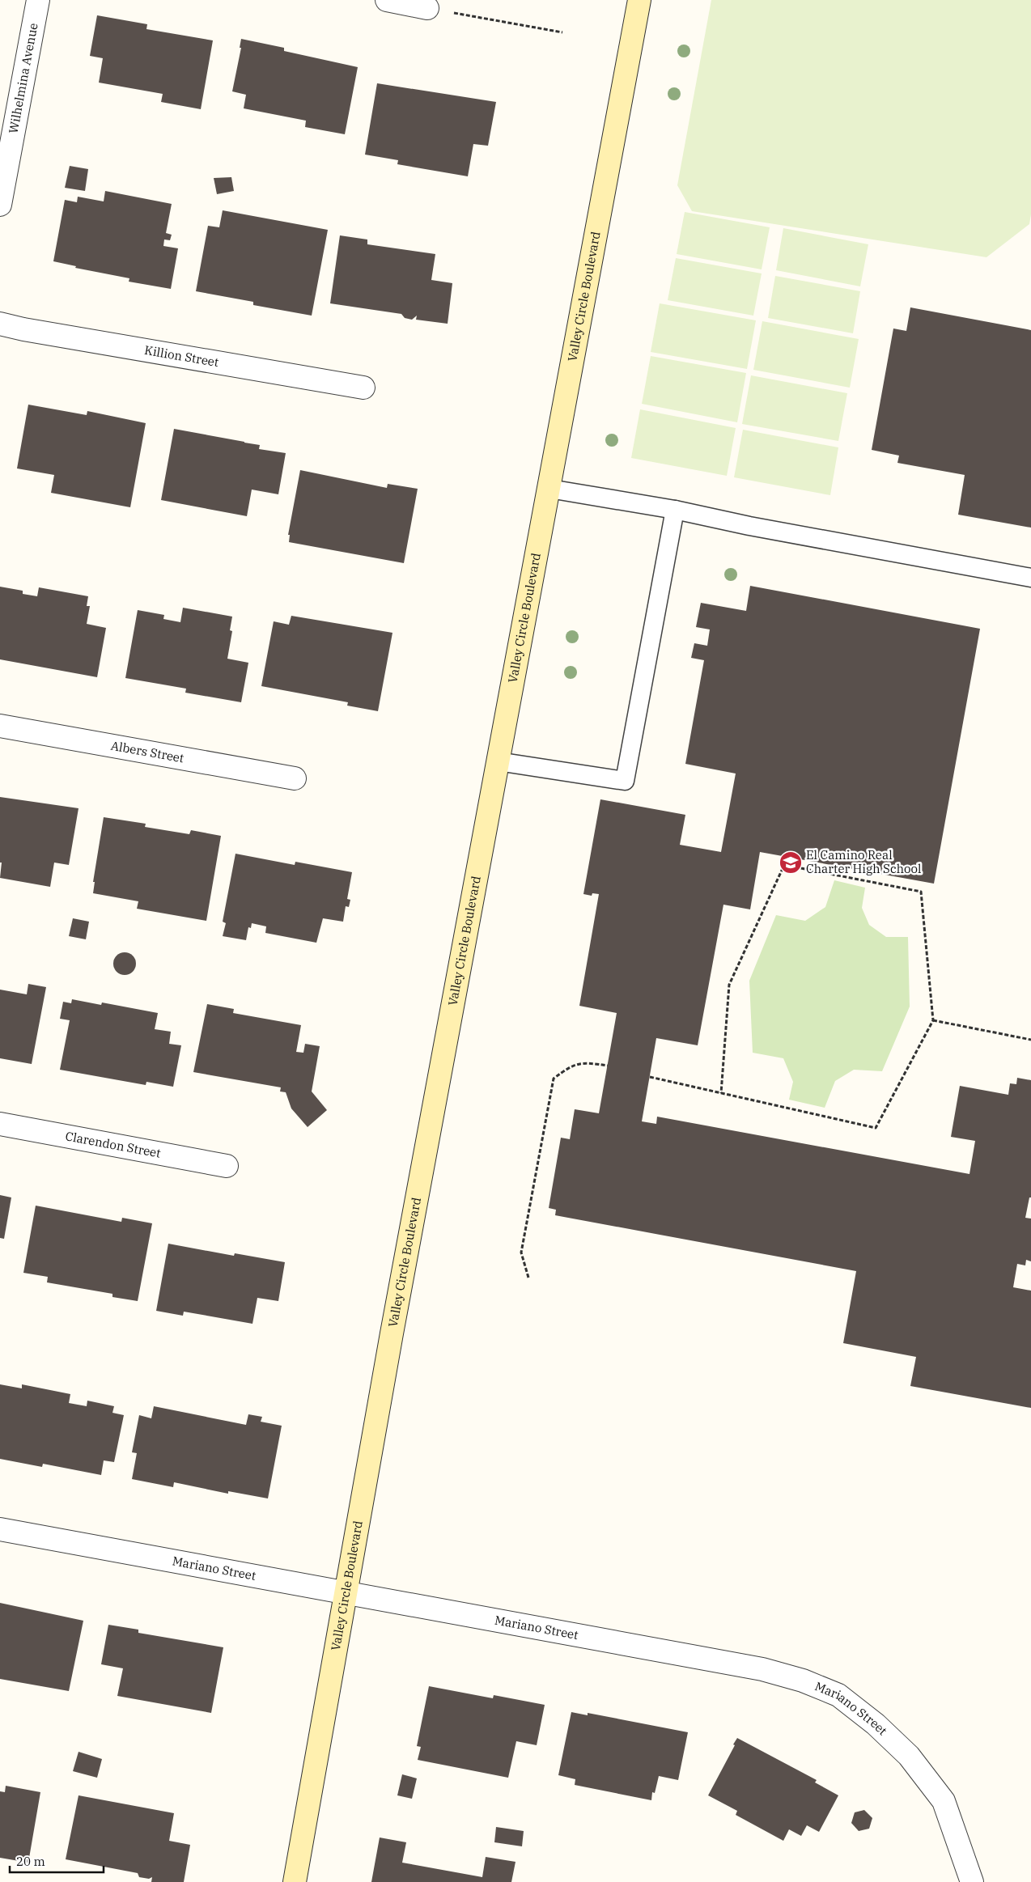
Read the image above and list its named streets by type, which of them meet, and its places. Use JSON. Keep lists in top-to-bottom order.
{
  "streets": {
    "main road": ["Valley Circle Boulevard"],
    "street": [
      "Wilhelmina Avenue",
      "Killion Street",
      "Albers Street",
      "Clarendon Street",
      "Mariano Street"
    ]
  },
  "crossings": [
    ["Valley Circle Boulevard", "Mariano Street"]
  ],
  "places": {
    "school or university": ["El Camino Real Charter High School"]
  },
  "scale_bar": "20 m"
}
